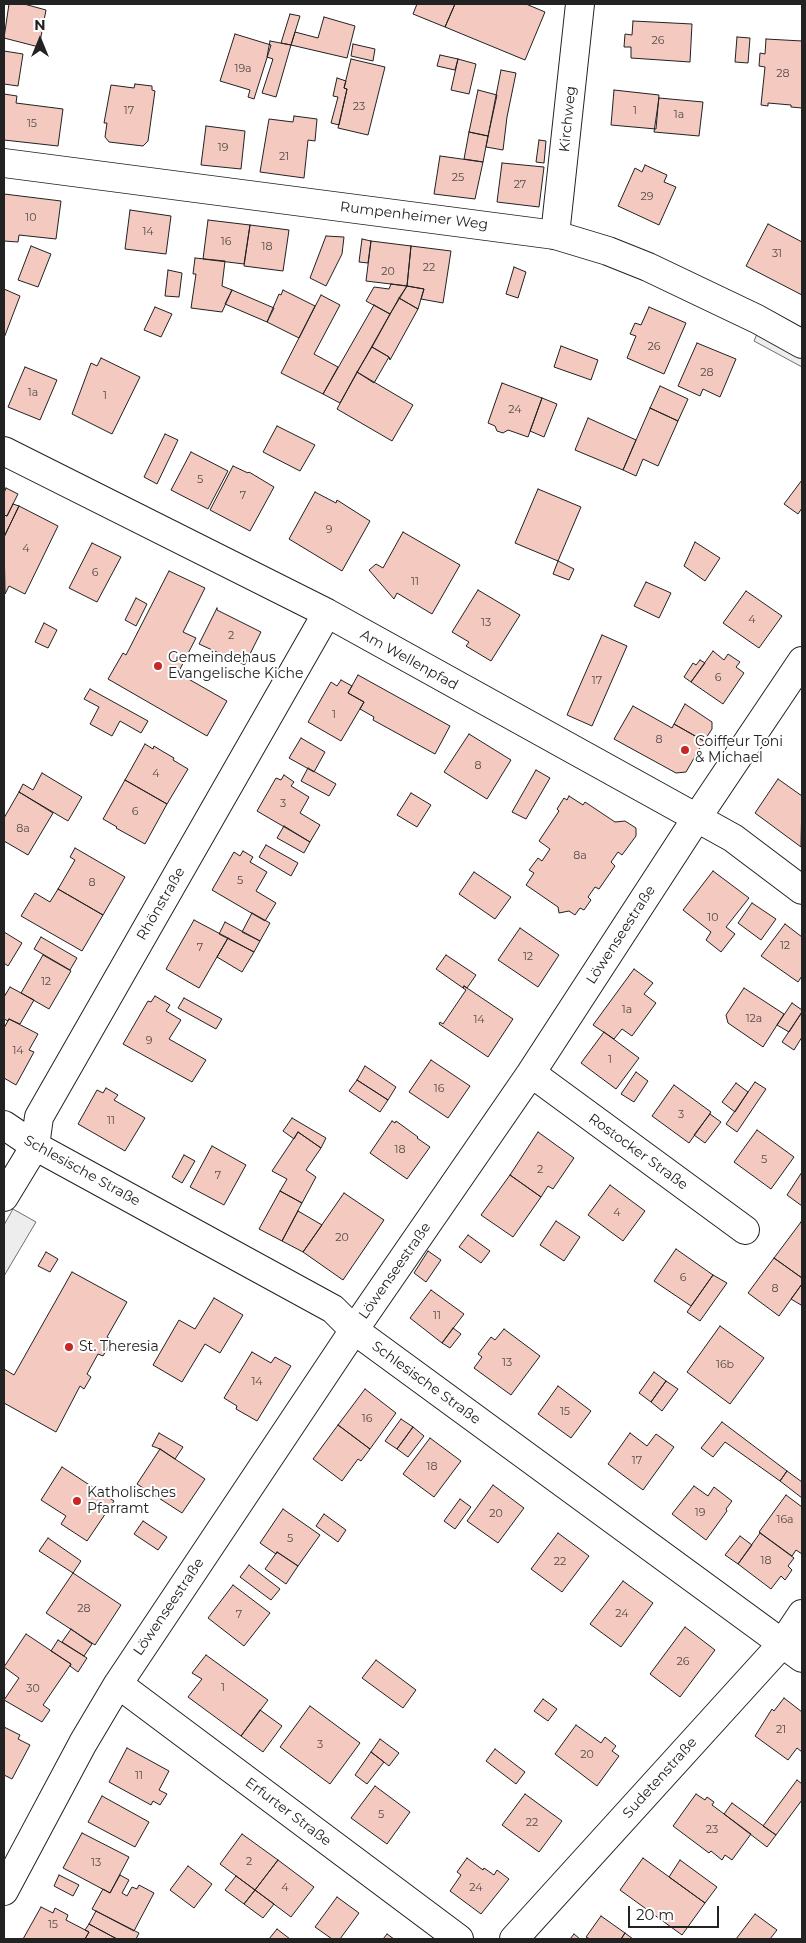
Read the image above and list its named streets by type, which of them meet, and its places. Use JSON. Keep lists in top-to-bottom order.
{
  "streets": {
    "street": [
      "Kirchweg",
      "Rumpenheimer Weg",
      "Am Wellenpfad",
      "Rhönstraße",
      "Löwenseestraße",
      "Rostocker Straße",
      "Schlesische Straße",
      "Sudetenstraße",
      "Erfurter Straße"
    ]
  },
  "crossings": [
    ["Kirchweg", "Rumpenheimer Weg"],
    ["Am Wellenpfad", "Rhönstraße"],
    ["Am Wellenpfad", "Löwenseestraße"],
    ["Rhönstraße", "Schlesische Straße"],
    ["Löwenseestraße", "Rostocker Straße"],
    ["Löwenseestraße", "Schlesische Straße"],
    ["Löwenseestraße", "Erfurter Straße"],
    ["Schlesische Straße", "Sudetenstraße"]
  ],
  "places": [
    "Gemeindehaus Evangelische Kiche",
    "Coiffeur Toni & Michael",
    "St. Theresia",
    "Katholisches Pfarramt"
  ],
  "house_numbers": [
    "26",
    "19a",
    "28",
    "23",
    "17",
    "1",
    "1a",
    "15",
    "19",
    "21",
    "25",
    "27",
    "29",
    "10",
    "14",
    "16",
    "18",
    "31",
    "22",
    "20",
    "26",
    "28",
    "1a",
    "1",
    "24",
    "5",
    "7",
    "9",
    "4",
    "6",
    "11",
    "4",
    "13",
    "2",
    "6",
    "17",
    "1",
    "8",
    "8",
    "4",
    "3",
    "6",
    "8a",
    "8a",
    "5",
    "8",
    "10",
    "12",
    "7",
    "12",
    "12",
    "1a",
    "12a",
    "14",
    "9",
    "14",
    "1",
    "16",
    "3",
    "11",
    "18",
    "5",
    "2",
    "7",
    "4",
    "20",
    "6",
    "8",
    "11",
    "13",
    "16b",
    "14",
    "15",
    "16",
    "17",
    "18",
    "19",
    "20",
    "16a",
    "5",
    "18",
    "22",
    "28",
    "24",
    "7",
    "26",
    "1",
    "30",
    "21",
    "3",
    "20",
    "11",
    "5",
    "22",
    "23",
    "2",
    "13",
    "4",
    "24",
    "15"
  ],
  "scale_bar": "20 m",
  "north": "top"
}
